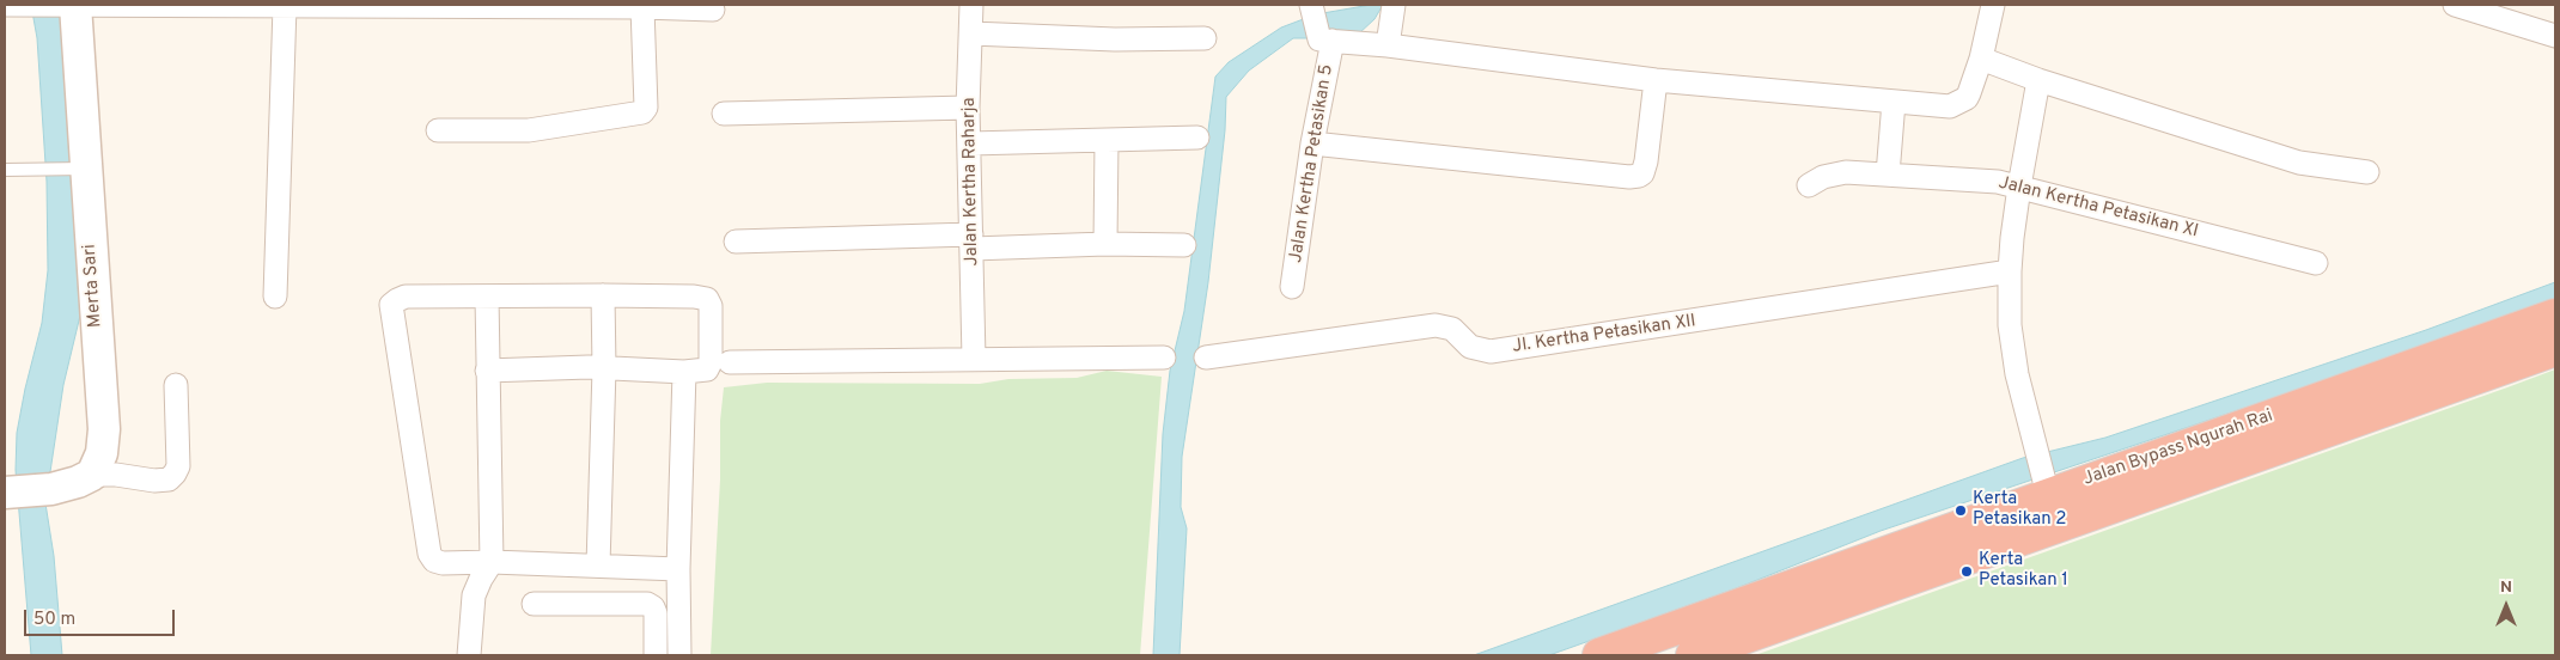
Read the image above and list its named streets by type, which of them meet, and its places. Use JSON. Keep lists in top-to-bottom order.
{
  "streets": {
    "highway": ["Jalan Bypass Ngurah Rai"],
    "street": [
      "Jalan Kertha Petasikan 5",
      "Jalan Kertha Raharja",
      "Jalan Kertha Petasikan XI",
      "Merta Sari",
      "Jl. Kertha Petasikan XII"
    ]
  },
  "places": ["Kerta Petasikan 2", "Kerta Petasikan 1"],
  "scale_bar": "50 m",
  "north": "top"
}
